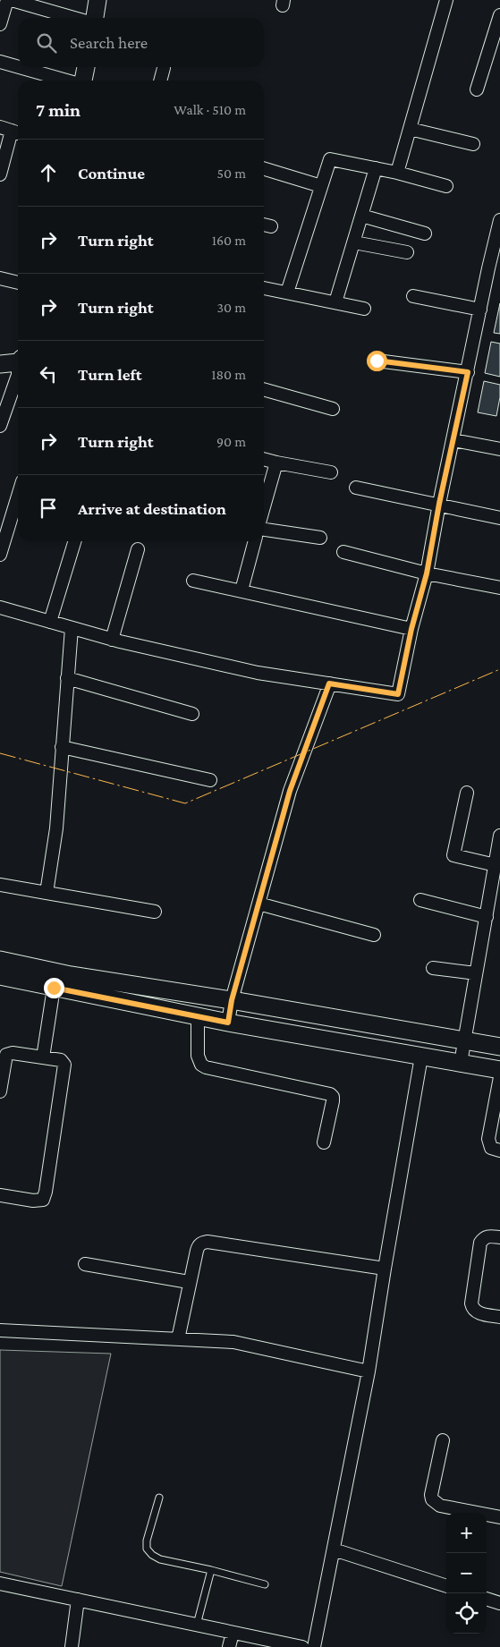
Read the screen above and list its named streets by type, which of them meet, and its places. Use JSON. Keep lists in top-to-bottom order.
{
  "page": {
    "search": "Search here",
    "heading": ["7 min", "Walk · 510 m"],
    "list": [
      ["Continue", "50 m"],
      ["Turn right", "160 m"],
      ["Turn right", "30 m"],
      ["Turn left", "180 m"],
      ["Turn right", "90 m"],
      "Arrive at destination"
    ],
    "map_buttons": ["+", "−"]
  }
}
